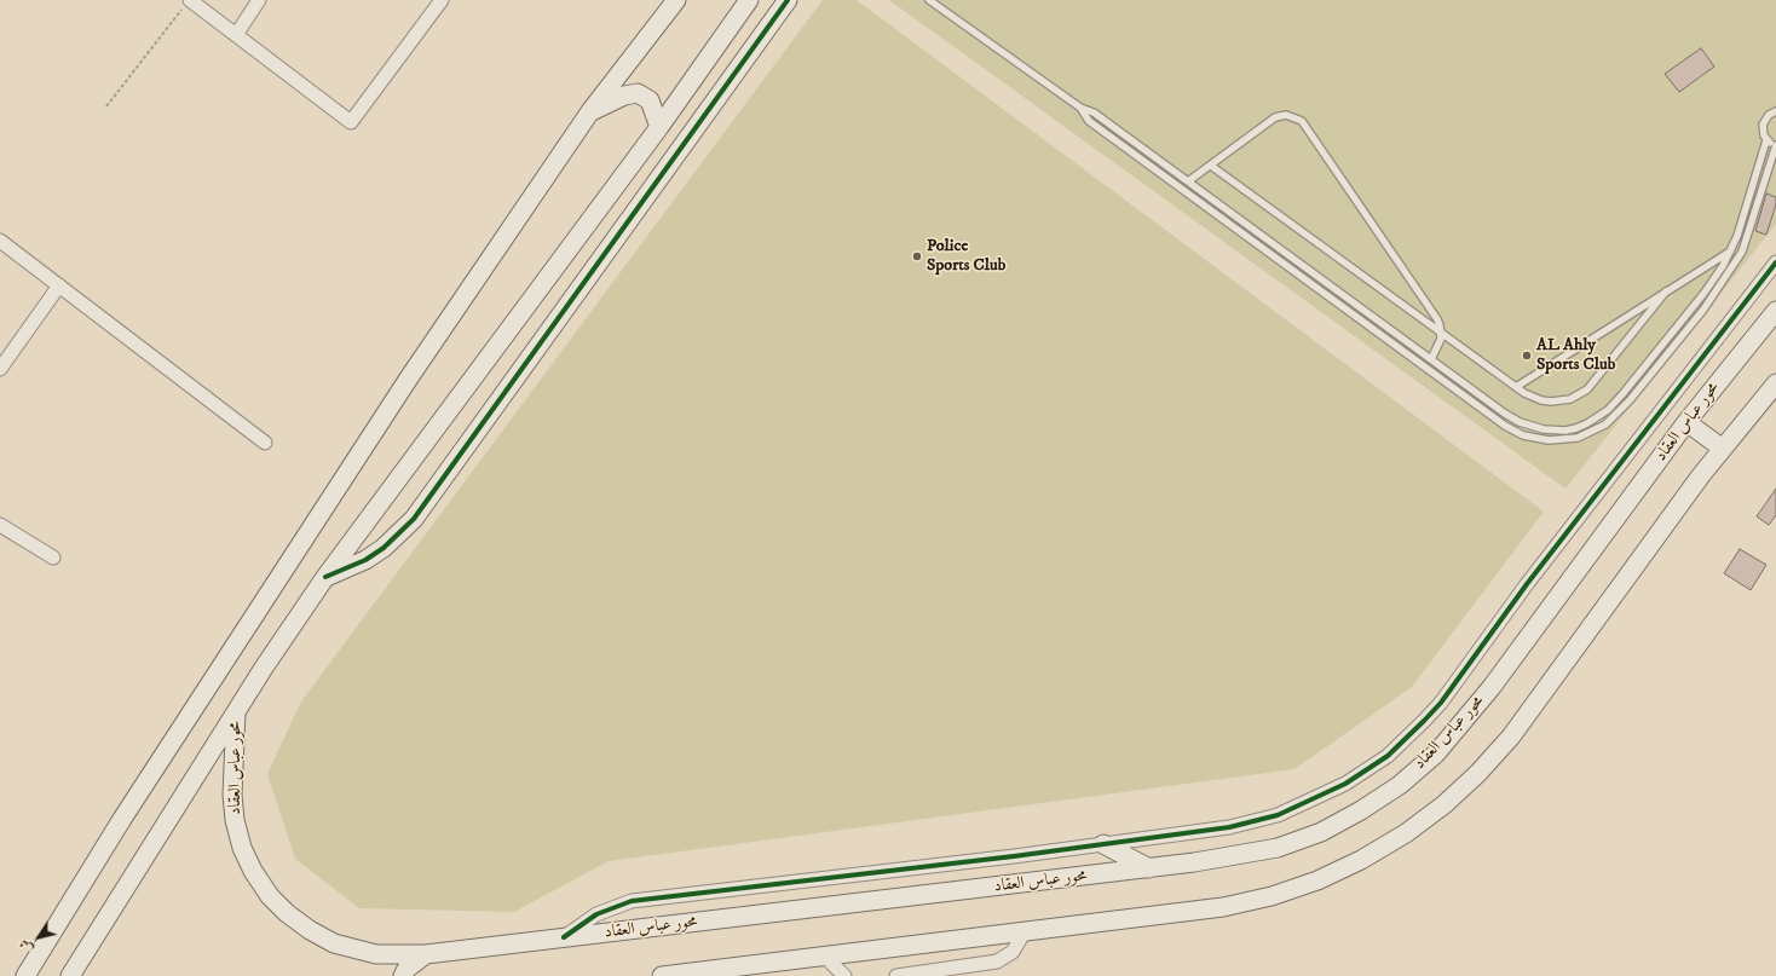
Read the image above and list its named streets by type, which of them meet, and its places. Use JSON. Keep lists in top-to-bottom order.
{
  "streets": {
    "main road": ["محور عباس العقاد"]
  },
  "places": ["Police Sports Club", "AL Ahly Sports Club"],
  "north": "bottom left"
}
